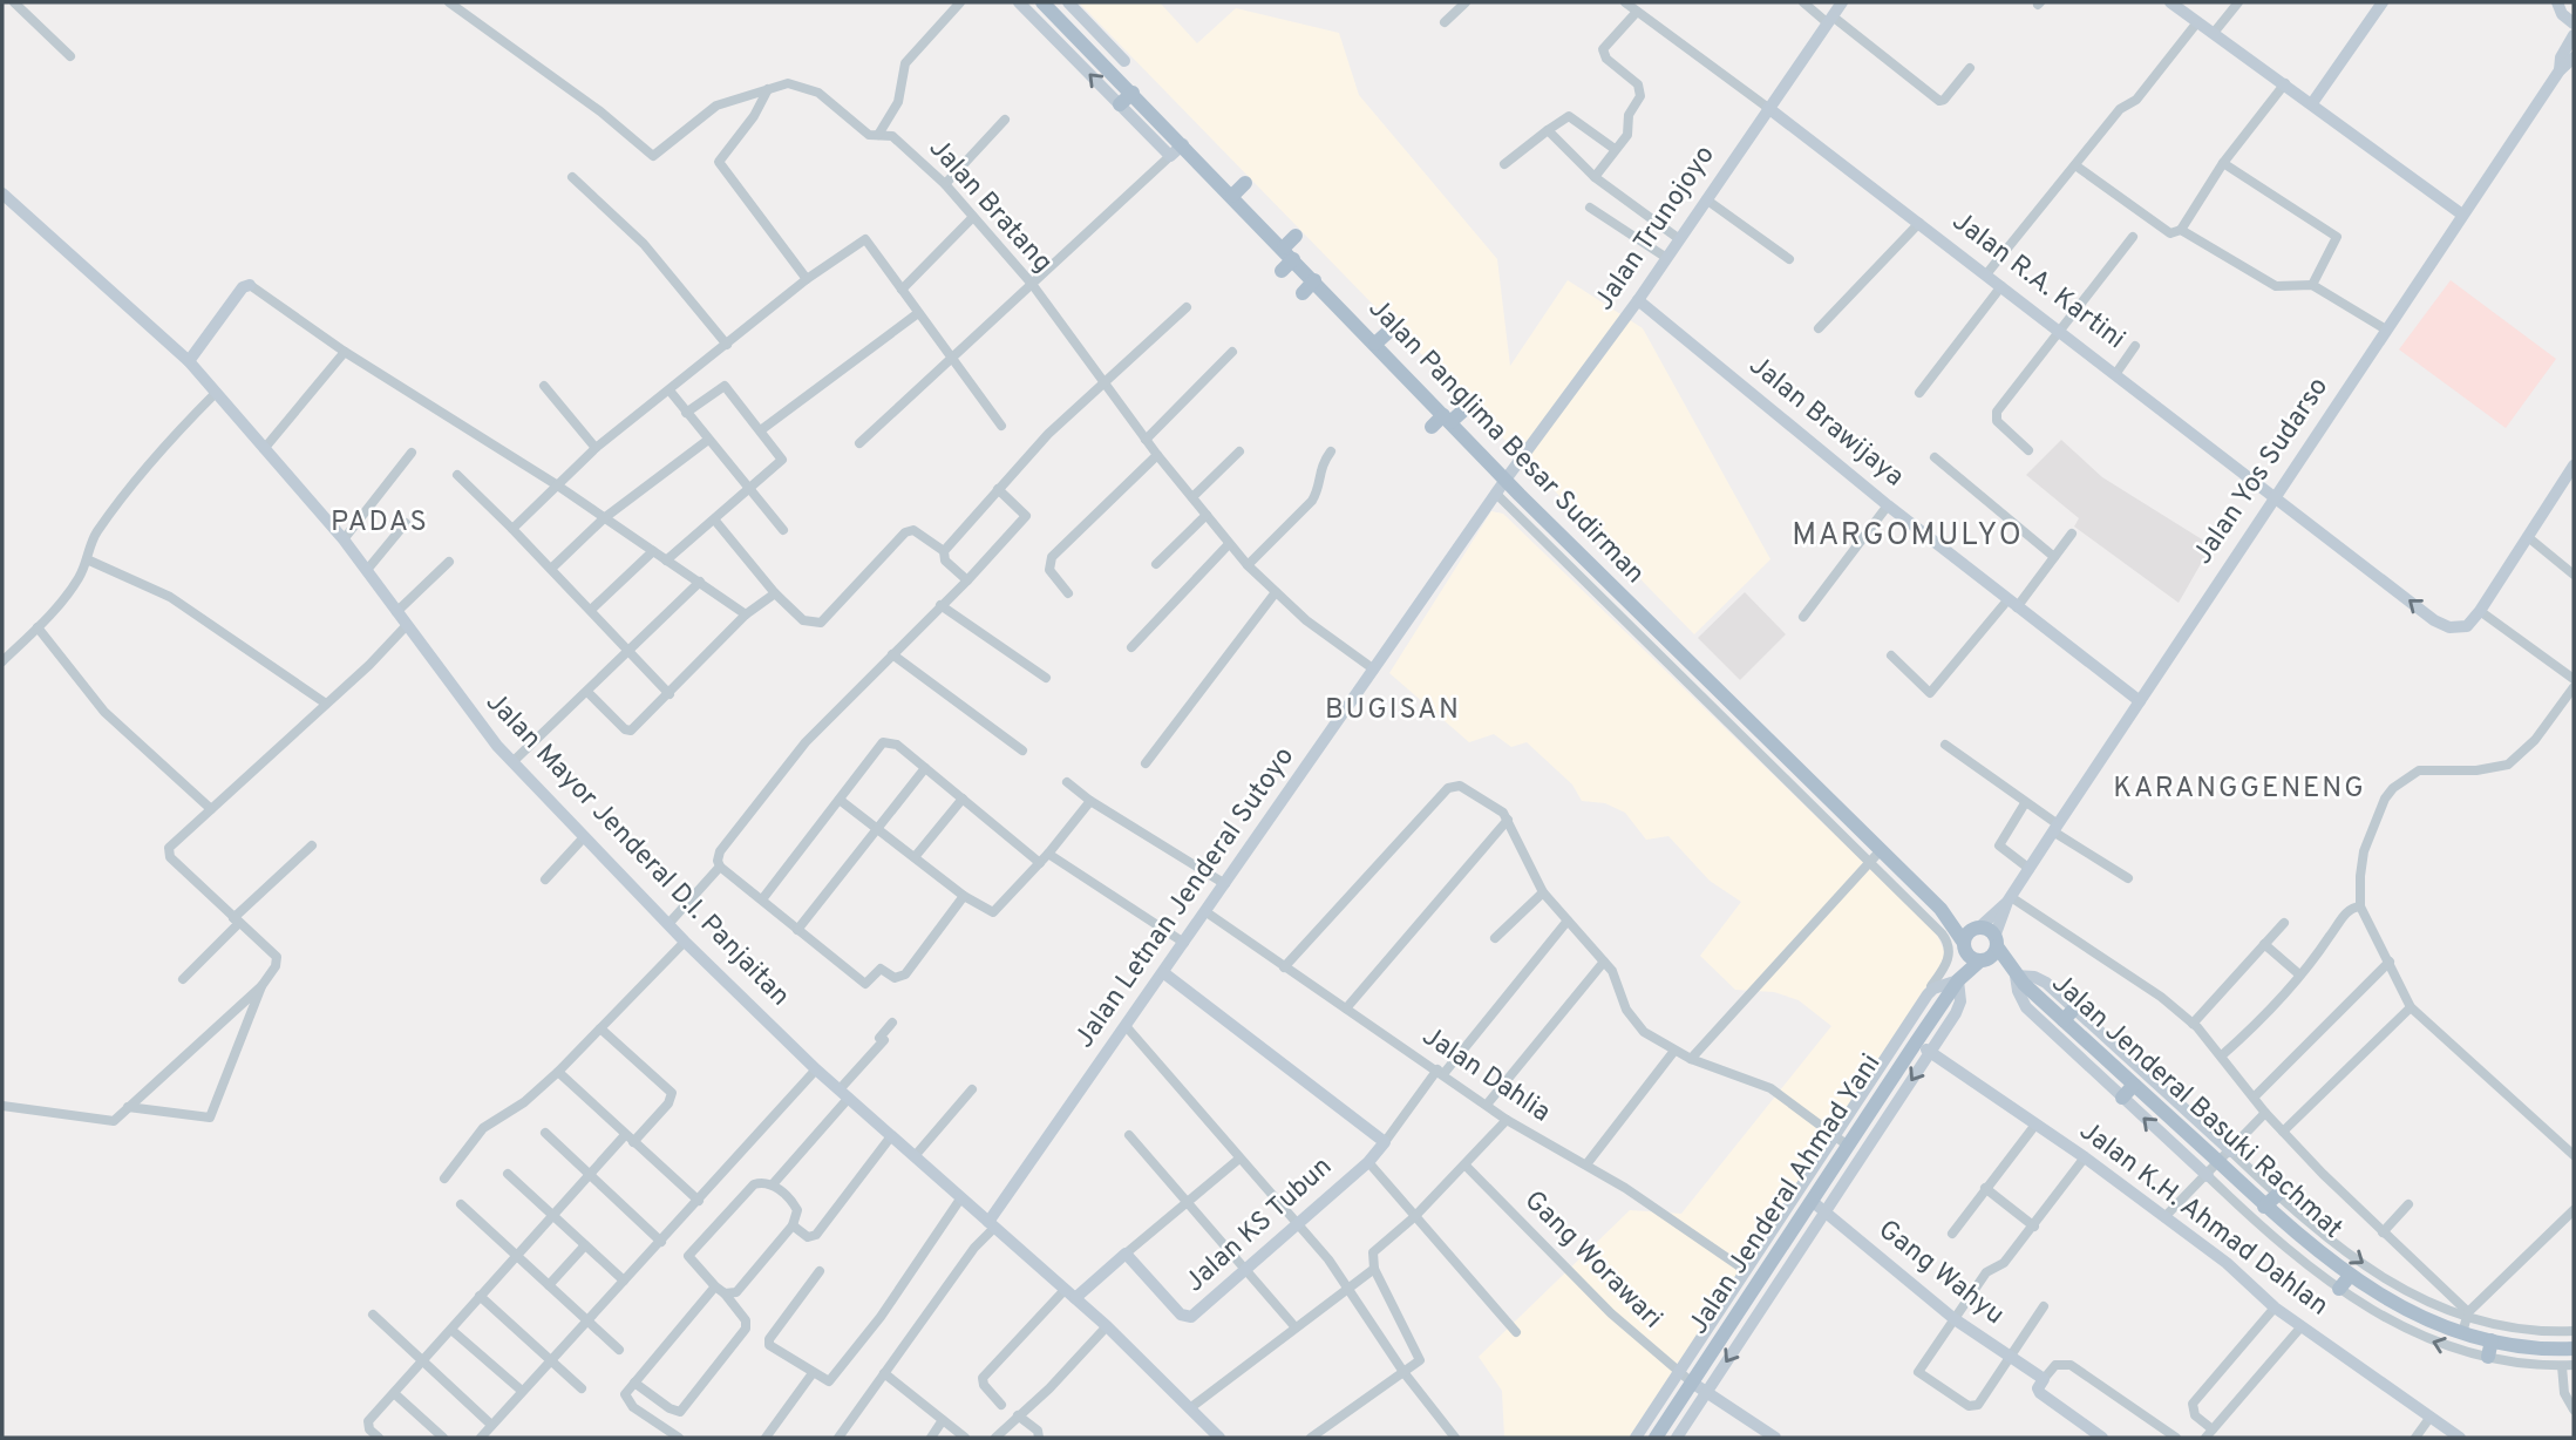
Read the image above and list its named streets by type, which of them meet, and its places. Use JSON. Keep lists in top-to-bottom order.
{
  "streets": {
    "main road": ["Jalan Panglima Besar Sudirman", "Jalan Jenderal Basuki Rachmat", "Jalan Jenderal Ahmad Yani"],
    "street": [
      "Jalan Bratang",
      "Jalan Trunojoyo",
      "Jalan R.A. Kartini",
      "Jalan Brawijaya",
      "Jalan Yos Sudarso",
      "Jalan Mayor Jenderal D.I. Panjaitan",
      "Jalan Letnan Jenderal Sutoyo",
      "Jalan Dahlia",
      "Jalan K.H. Ahmad Dahlan",
      "Jalan KS Tubun",
      "Gang Worawari",
      "Gang Wahyu"
    ]
  },
  "crossings": [
    ["Jalan Bratang", "Jalan Letnan Jenderal Sutoyo"],
    ["Jalan Trunojoyo", "Jalan R.A. Kartini"],
    ["Jalan Trunojoyo", "Jalan Brawijaya"],
    ["Jalan Trunojoyo", "Jalan Panglima Besar Sudirman"],
    ["Jalan Trunojoyo", "Jalan Letnan Jenderal Sutoyo"],
    ["Jalan R.A. Kartini", "Jalan Yos Sudarso"],
    ["Jalan Brawijaya", "Jalan Yos Sudarso"],
    ["Jalan Panglima Besar Sudirman", "Jalan Yos Sudarso"],
    ["Jalan Panglima Besar Sudirman", "Jalan Letnan Jenderal Sutoyo"],
    ["Jalan Panglima Besar Sudirman", "Jalan Jenderal Basuki Rachmat"],
    ["Jalan Panglima Besar Sudirman", "Jalan Jenderal Ahmad Yani"],
    ["Jalan Yos Sudarso", "Jalan Jenderal Basuki Rachmat"],
    ["Jalan Yos Sudarso", "Jalan Jenderal Ahmad Yani"],
    ["Jalan Mayor Jenderal D.I. Panjaitan", "Jalan Letnan Jenderal Sutoyo"],
    ["Jalan Letnan Jenderal Sutoyo", "Jalan Dahlia"],
    ["Jalan Jenderal Basuki Rachmat", "Jalan Jenderal Ahmad Yani"],
    ["Jalan Jenderal Ahmad Yani", "Jalan K.H. Ahmad Dahlan"],
    ["Jalan Jenderal Ahmad Yani", "Gang Worawari"],
    ["Jalan Jenderal Ahmad Yani", "Gang Wahyu"]
  ],
  "districts": [
    "PADAS",
    "MARGOMULYO",
    "BUGISAN",
    "KARANGGENENG"
  ]
}
